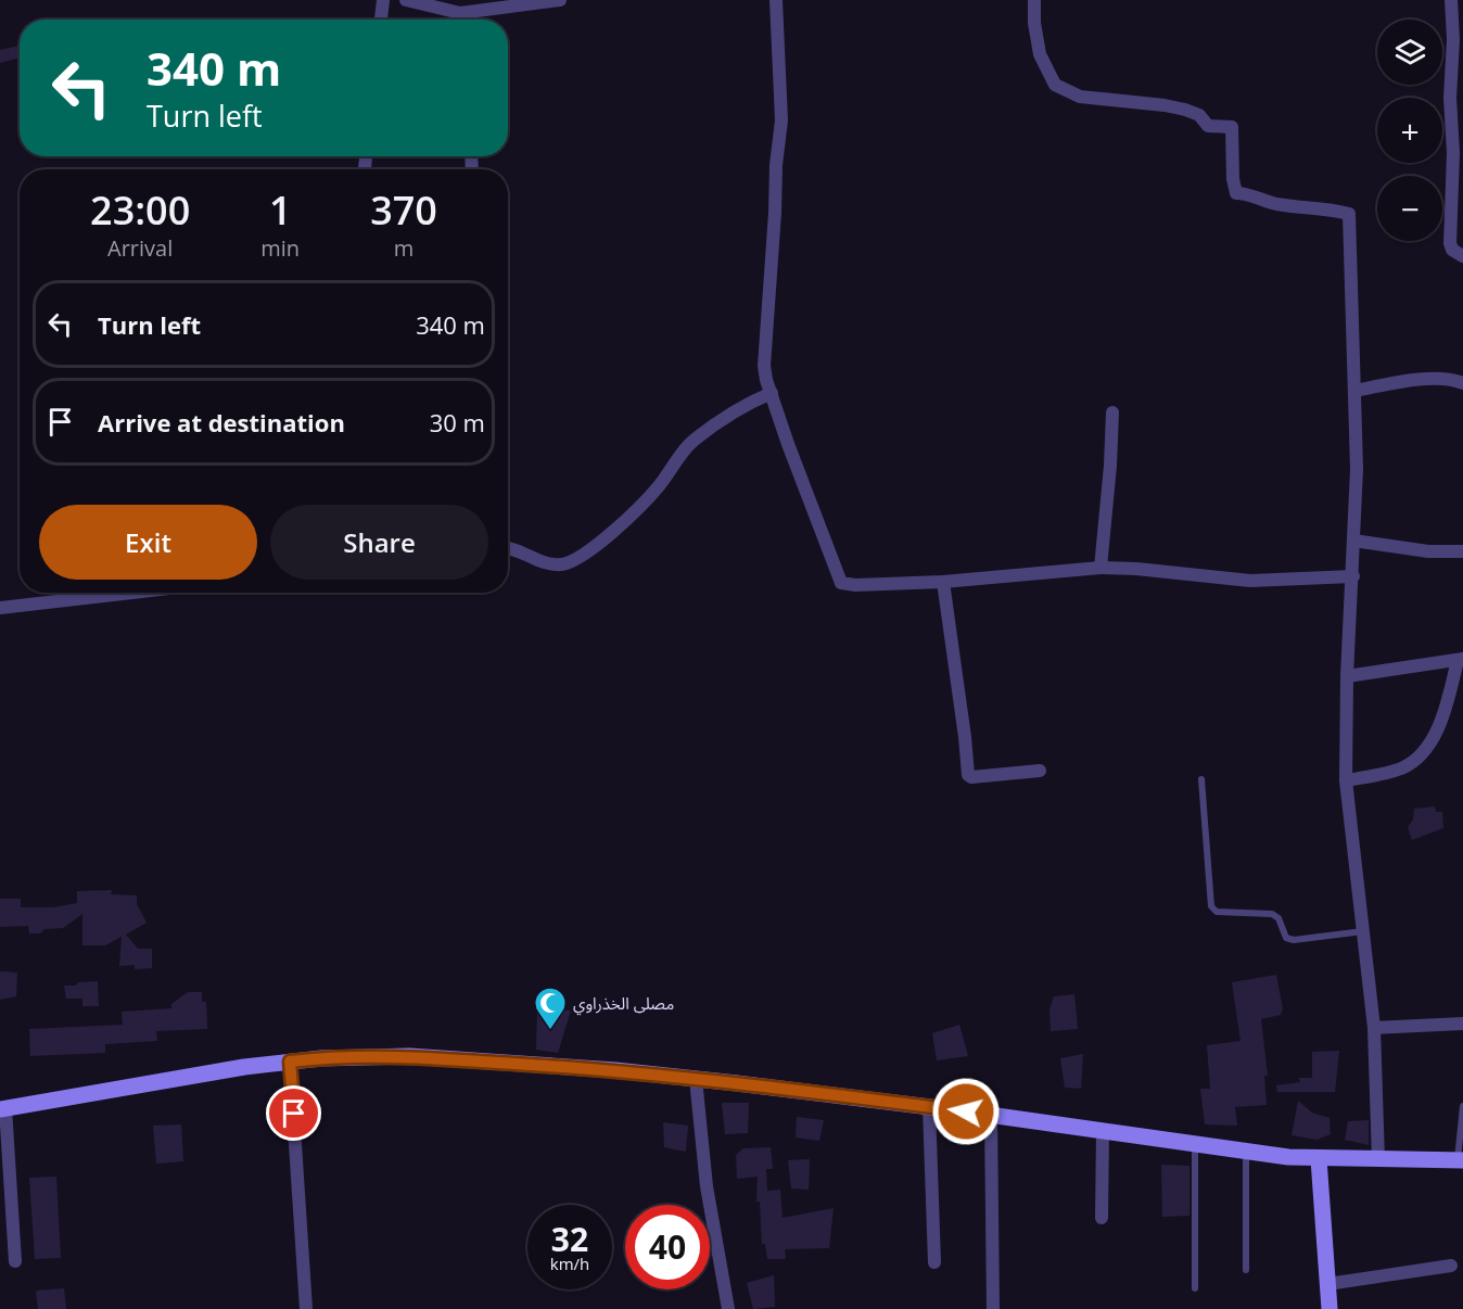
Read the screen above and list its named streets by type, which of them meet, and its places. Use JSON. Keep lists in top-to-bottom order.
{
  "places": {
    "mosque": ["مصلى الخذراوي"]
  },
  "page": {
    "map_buttons": ["+", "−"],
    "turn": ["340 m", "Turn left"],
    "eta": [
      "23:00",
      "Arrival",
      "1",
      "min",
      "370",
      "m"
    ],
    "list": [
      {
        "name": "Turn left",
        "value": "340 m"
      },
      {
        "name": "Arrive at destination",
        "value": "30 m"
      }
    ],
    "buttons": ["Exit", "Share"],
    "speed": "32 km/h",
    "limit": "40"
  }
}
